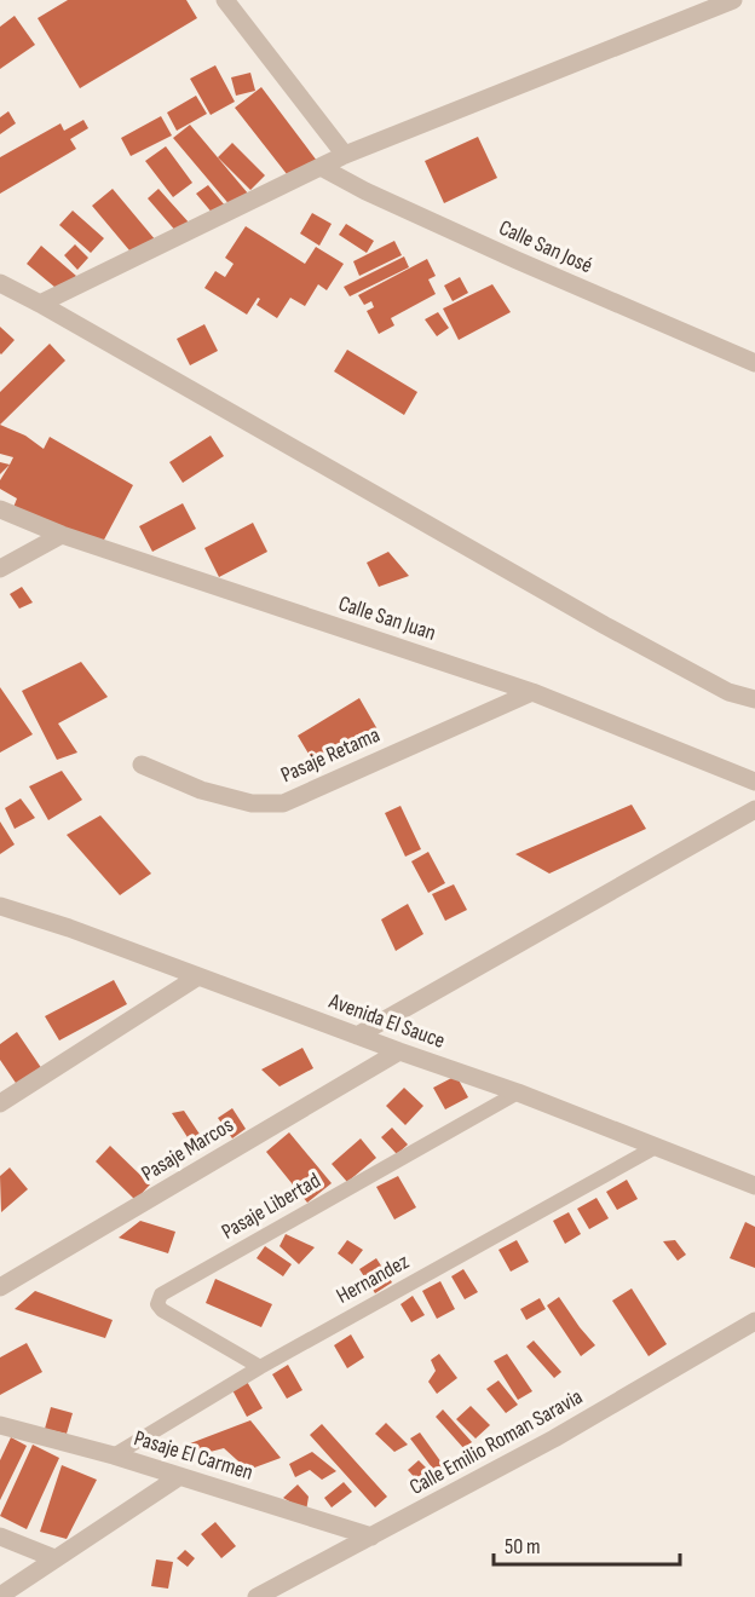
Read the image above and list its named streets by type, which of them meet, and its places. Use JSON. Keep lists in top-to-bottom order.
{
  "streets": {
    "street": [
      "Calle San José",
      "Calle San Juan",
      "Pasaje Retama",
      "Avenida El Sauce",
      "Pasaje Marcos",
      "Calle Emilio Roman Saravia",
      "Pasaje El Carmen"
    ],
    "lane": ["Pasaje Libertad", "Hernandez"]
  },
  "crossings": [
    ["Calle San Juan", "Pasaje Retama"],
    ["Avenida El Sauce", "Pasaje Marcos"],
    ["Avenida El Sauce", "Pasaje Libertad"],
    ["Avenida El Sauce", "Hernandez"],
    ["Pasaje Libertad", "Hernandez"],
    ["Hernandez", "Pasaje El Carmen"],
    ["Calle Emilio Roman Saravia", "Pasaje El Carmen"]
  ],
  "scale_bar": "50 m"
}
